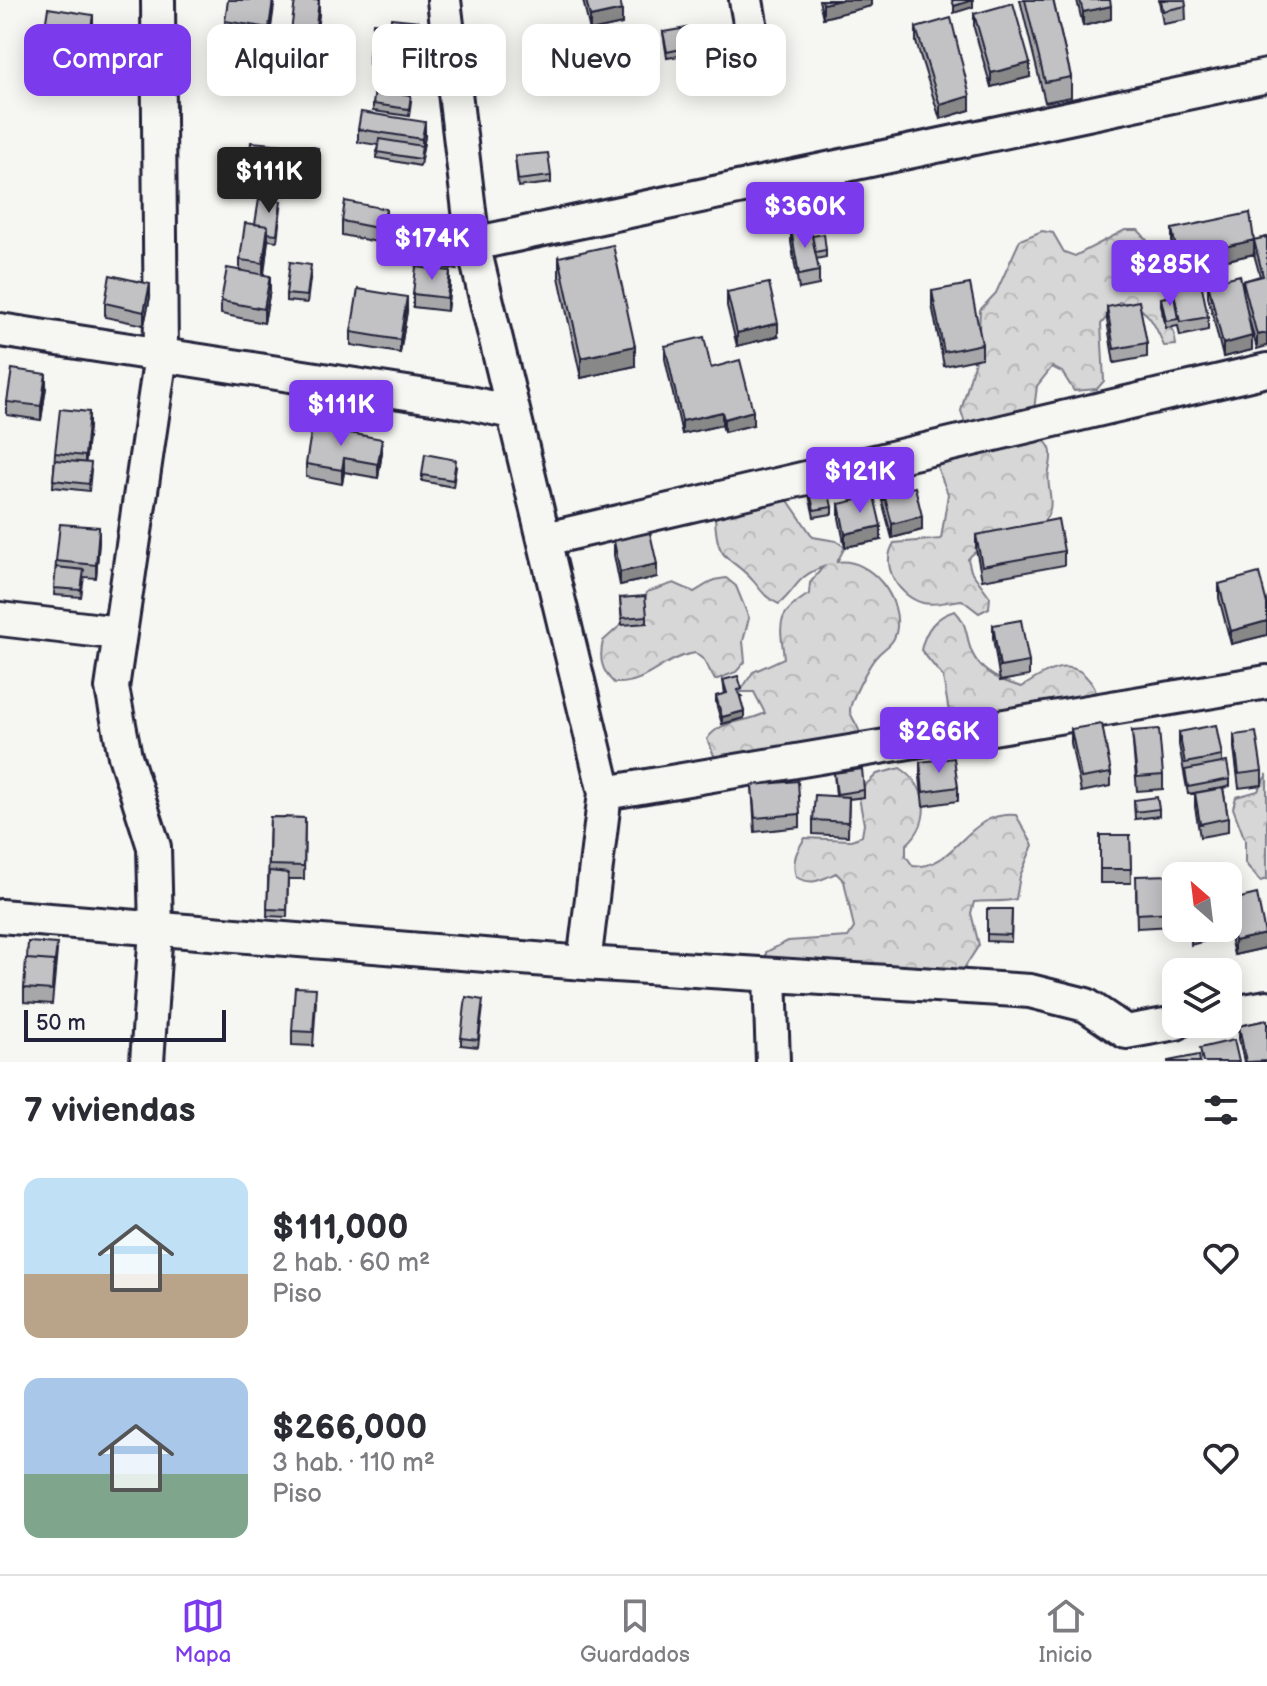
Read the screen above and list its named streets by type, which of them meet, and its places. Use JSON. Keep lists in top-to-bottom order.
{
  "scale_bar": "50 m",
  "north": "top left",
  "page": {
    "chip": [
      "Comprar",
      "Alquilar",
      "Filtros",
      "Nuevo",
      "Piso"
    ],
    "price": [
      "$111K",
      "$360K",
      "$174K",
      "$285K",
      "$111K",
      "$121K",
      "$266K"
    ],
    "scale": "50 m",
    "heading": "7 viviendas",
    "list": [
      {
        "name": "$111,000",
        "note": "2 hab. · 60 m² · Piso"
      },
      {
        "name": "$266,000",
        "note": "3 hab. · 110 m² · Piso"
      }
    ],
    "tabs": ["Mapa", "Guardados", "Inicio"]
  }
}
